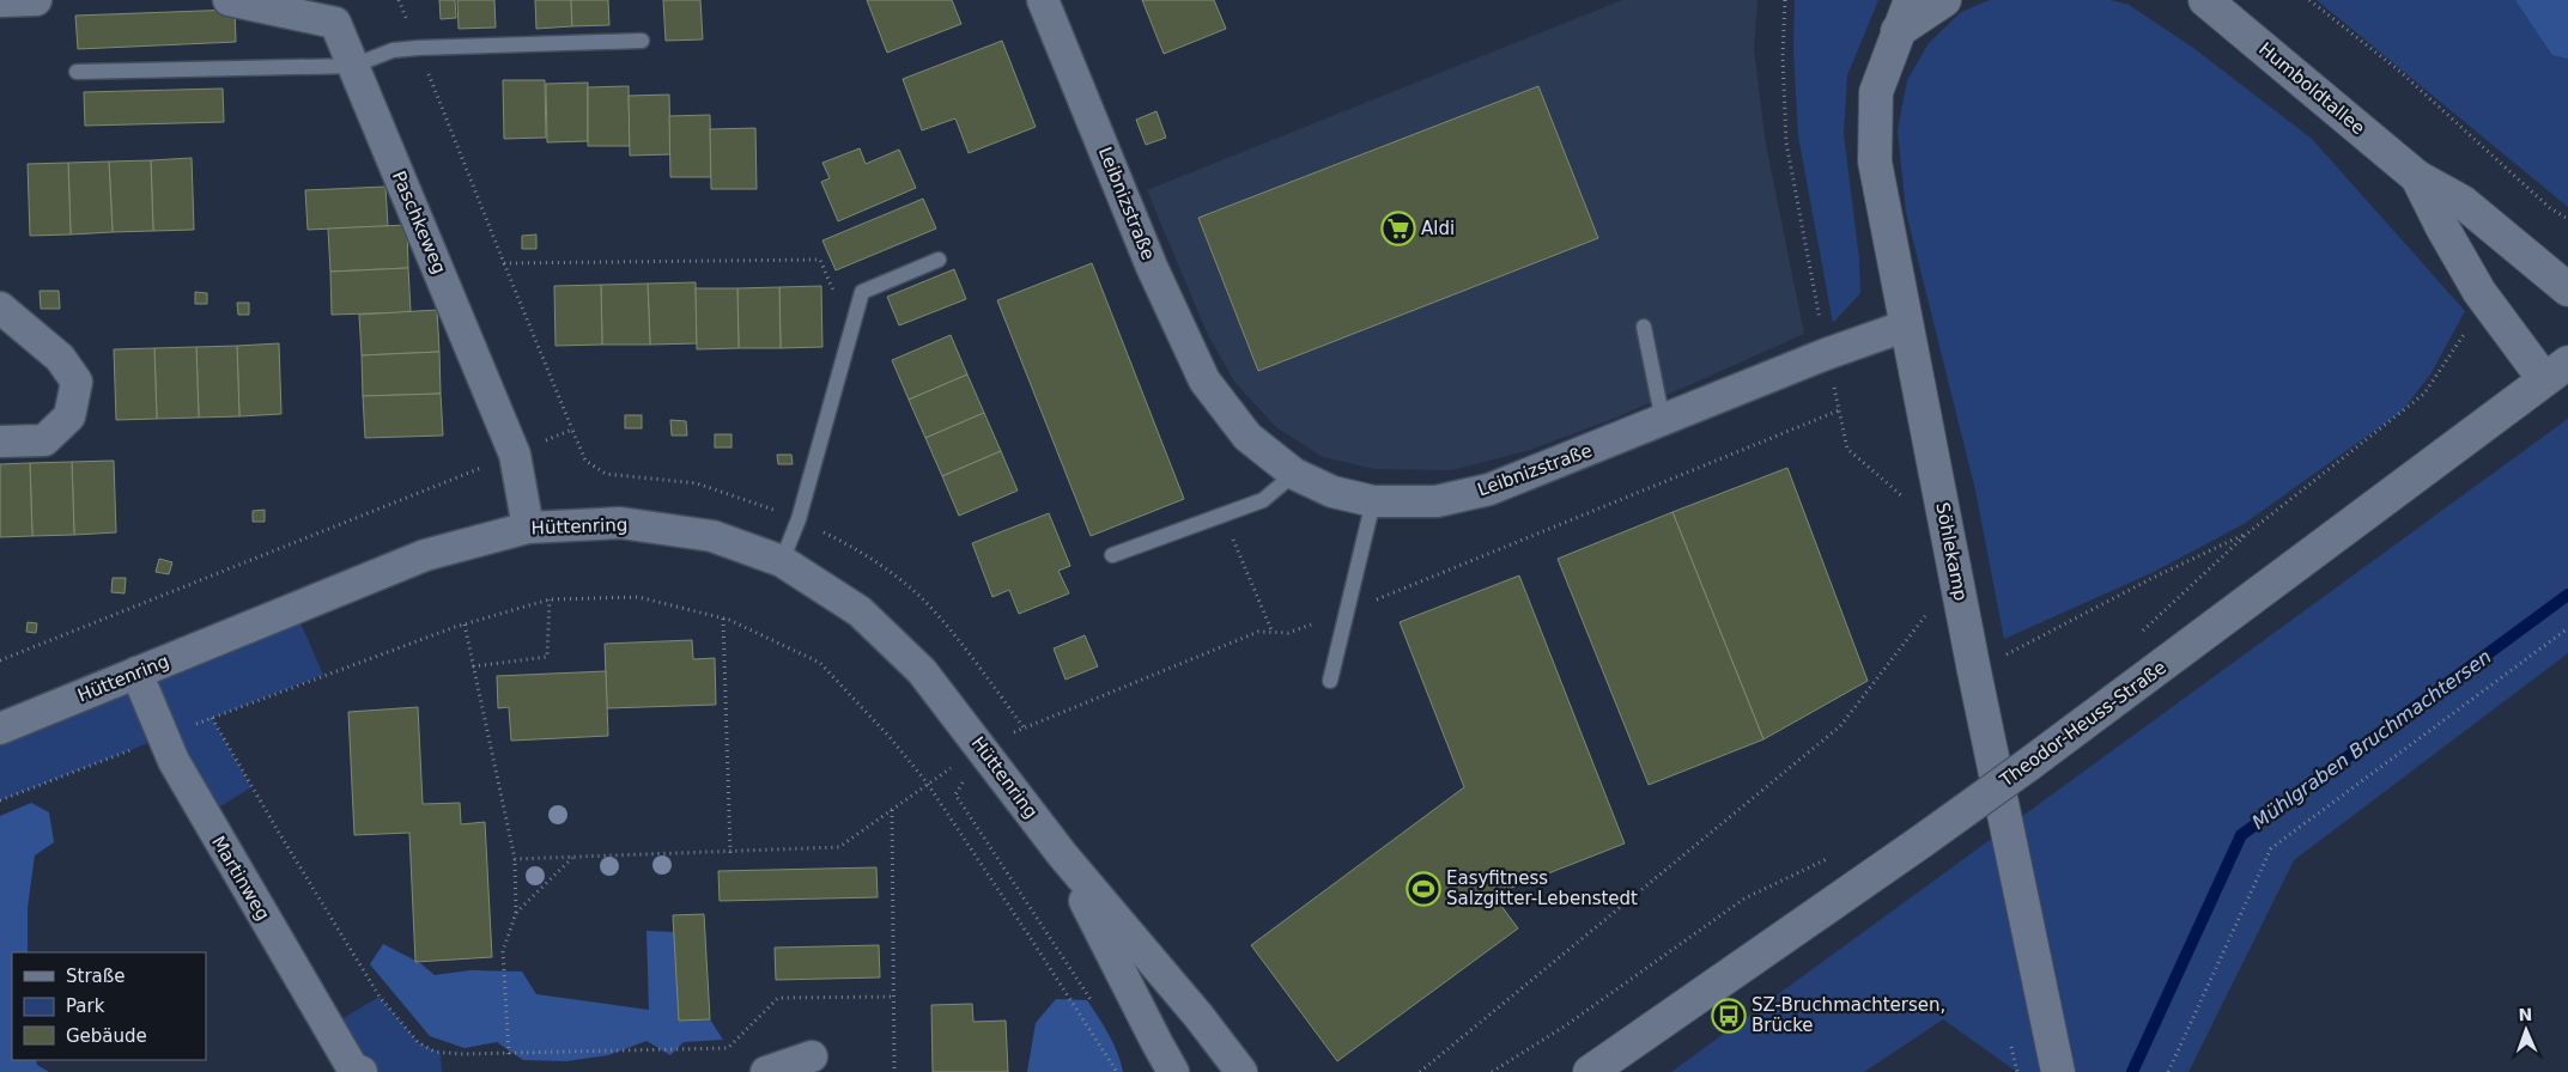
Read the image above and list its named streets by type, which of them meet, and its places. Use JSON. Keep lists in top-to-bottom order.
{
  "streets": {
    "street": [
      "Humboldtallee",
      "Leibnizstraße",
      "Paschkeweg",
      "Hüttenring",
      "Söhlekamp",
      "Theodor-Heuss-Straße",
      "Martinweg"
    ]
  },
  "crossings": [
    ["Humboldtallee", "Theodor-Heuss-Straße"],
    ["Leibnizstraße", "Söhlekamp"],
    ["Paschkeweg", "Hüttenring"],
    ["Hüttenring", "Martinweg"]
  ],
  "water": ["Mühlgraben Bruchmachtersen"],
  "places": {
    "supermarket": ["Aldi"],
    "sports": ["Easyfitness Salzgitter-Lebenstedt"],
    "bus stop": ["SZ-Bruchmachtersen, Brücke"]
  },
  "legend": ["Straße", "Park", "Gebäude"],
  "north": "top"
}
